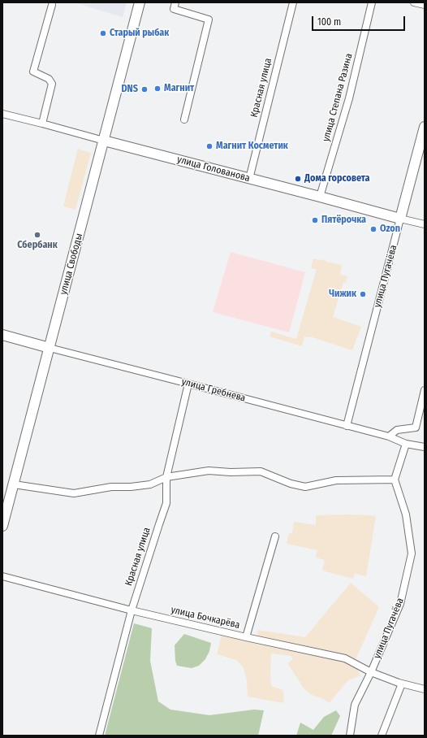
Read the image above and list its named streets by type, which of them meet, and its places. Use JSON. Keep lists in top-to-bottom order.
{
  "streets": {
    "main road": [
      "улица Голованова",
      "улица Свободы",
      "улица Пугачёва",
      "улица Гребнева"
    ],
    "street": ["Красная улица", "улица Степана Разина", "улица Бочкарёва"]
  },
  "crossings": [
    ["Красная улица", "улица Голованова"],
    ["Красная улица", "улица Гребнева"],
    ["Красная улица", "улица Бочкарёва"],
    ["улица Степана Разина", "улица Голованова"],
    ["улица Голованова", "улица Свободы"],
    ["улица Голованова", "улица Пугачёва"],
    ["улица Свободы", "улица Гребнева"],
    ["улица Пугачёва", "улица Гребнева"],
    ["улица Пугачёва", "улица Бочкарёва"]
  ],
  "places": [
    "Старый рыбак",
    "Магнит",
    "DNS",
    "Магнит Косметик",
    "Дома горсовета",
    "Пятёрочка",
    "Ozon",
    "Сбербанк",
    "Чижик"
  ],
  "scale_bar": "100 m"
}
